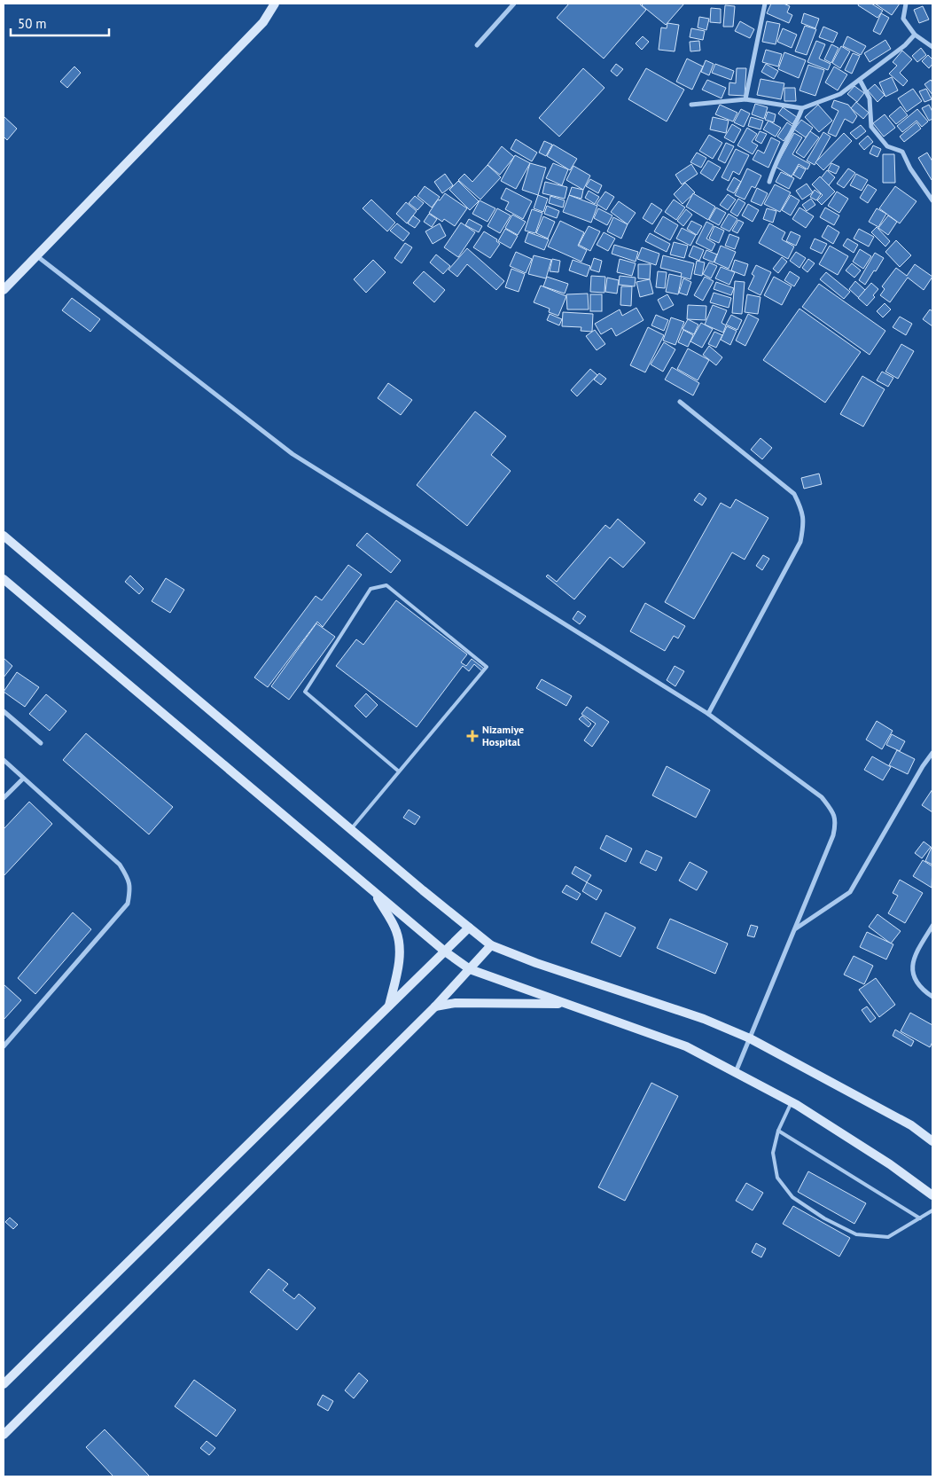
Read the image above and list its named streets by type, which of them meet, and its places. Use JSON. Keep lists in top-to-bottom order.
{
  "places": {
    "health": ["Nizamiye Hospital"]
  },
  "scale_bar": "50 m"
}
